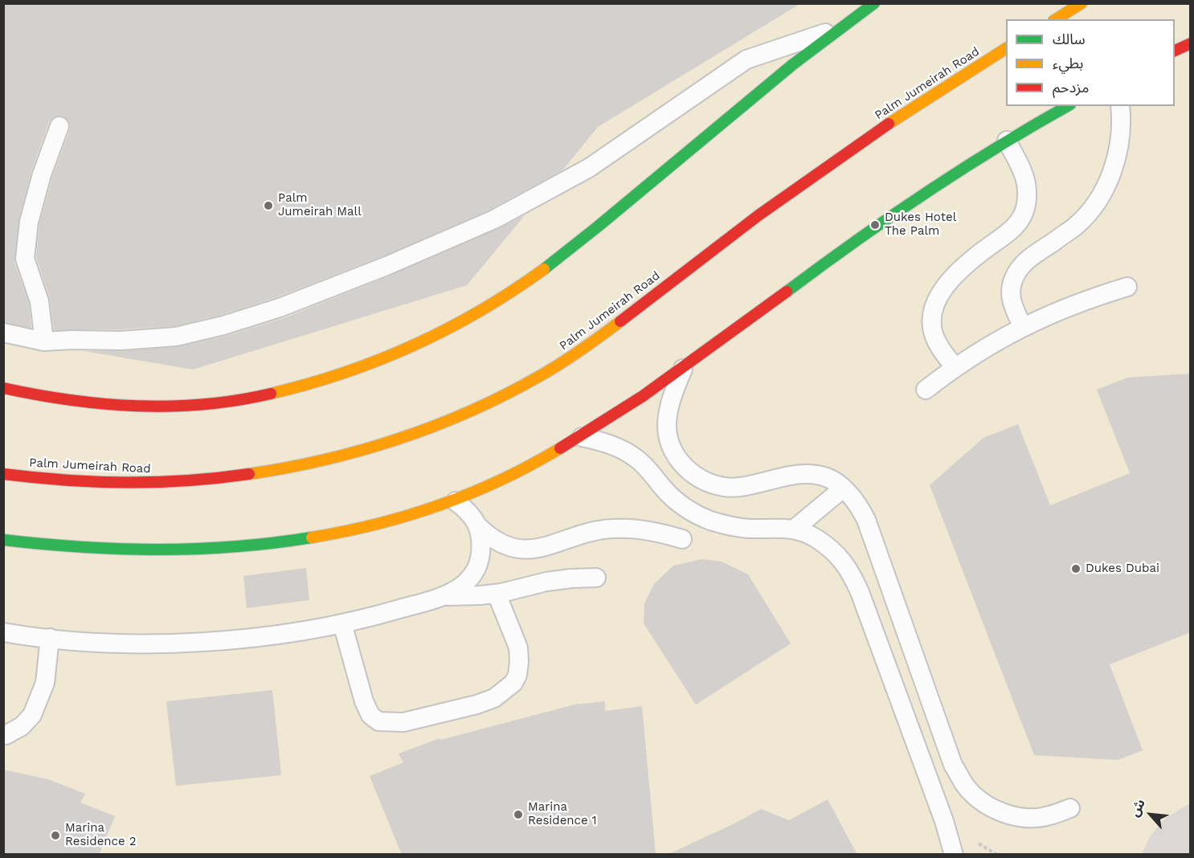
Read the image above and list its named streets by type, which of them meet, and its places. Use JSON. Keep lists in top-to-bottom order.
{
  "streets": {
    "main road": ["Palm Jumeirah Road"]
  },
  "places": [
    "Palm Jumeirah Mall",
    "Dukes Hotel The Palm",
    "Dukes Dubai",
    "Marina Residence 1",
    "Marina Residence 2"
  ],
  "legend": ["سالك", "بطيء", "مزدحم"],
  "north": "top left"
}
